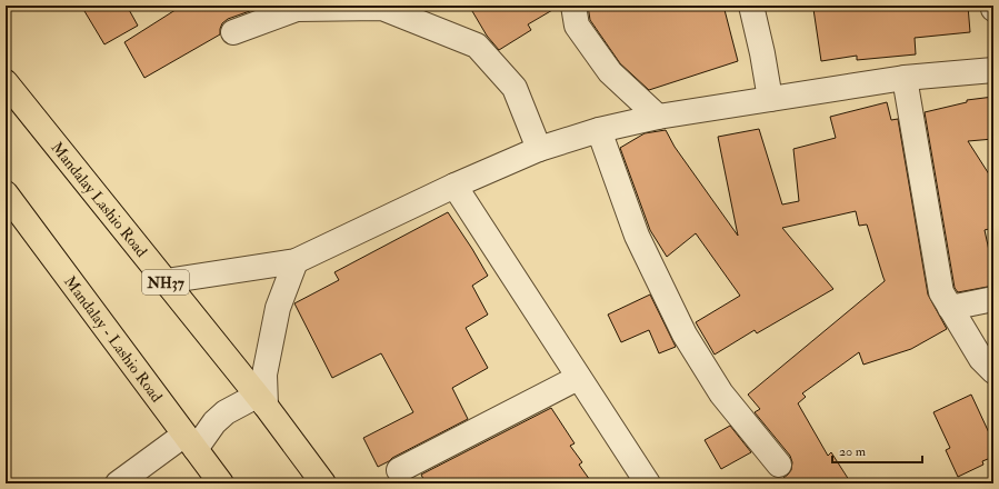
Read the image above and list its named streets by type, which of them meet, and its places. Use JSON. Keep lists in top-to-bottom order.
{
  "streets": {
    "highway": ["Mandalay Lashio Road", "NH37", "Mandalay - Lashio Road"]
  },
  "scale_bar": "20 m"
}
